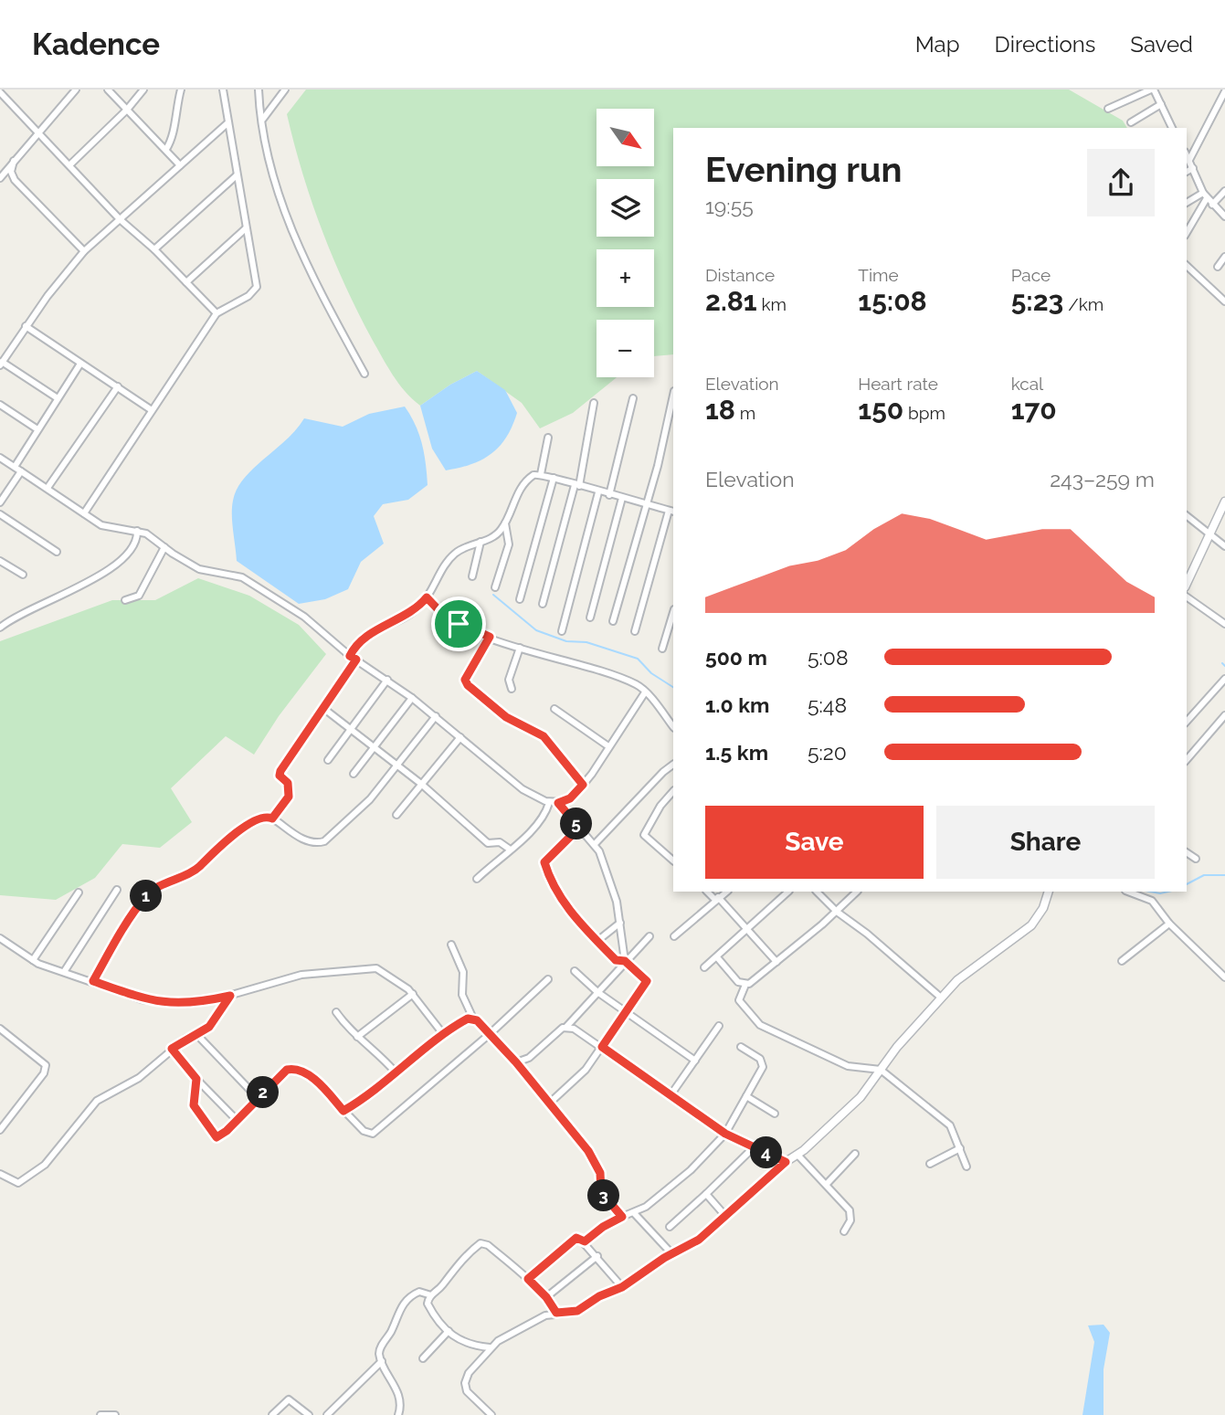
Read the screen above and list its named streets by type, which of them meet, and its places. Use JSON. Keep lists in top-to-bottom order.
{
  "north": "bottom right",
  "page": {
    "header": "Kadence",
    "nav": ["Map", "Directions", "Saved"],
    "map_buttons": ["+", "−"],
    "heading": ["Evening run", "19:55"],
    "stats": [
      ["Distance", "2.81 km"],
      ["Time", "15:08"],
      ["Pace", "5:23 /km"],
      ["Elevation", "18 m"],
      ["Heart rate", "150 bpm"],
      ["kcal", "170"]
    ],
    "chart": ["Elevation", "243–259 m"],
    "list": [
      {
        "name": "500 m",
        "note": "5:08"
      },
      {
        "name": "1.0 km",
        "note": "5:48"
      },
      {
        "name": "1.5 km",
        "note": "5:20"
      }
    ],
    "buttons": ["Save", "Share"],
    "pins": [
      "5",
      "1",
      "2",
      "4",
      "3"
    ]
  }
}
